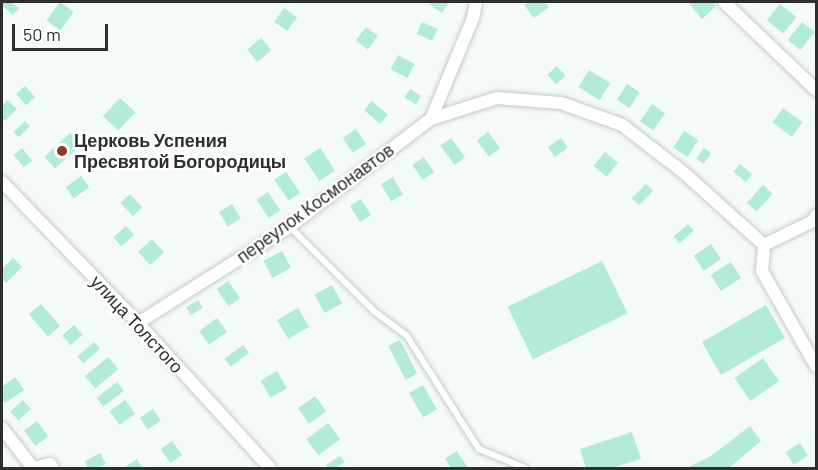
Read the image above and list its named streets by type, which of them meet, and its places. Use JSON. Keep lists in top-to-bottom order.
{
  "streets": {
    "street": ["переулок Космонавтов", "улица Толстого"]
  },
  "crossings": [
    ["переулок Космонавтов", "улица Толстого"]
  ],
  "places": ["Церковь Успения Пресвятой Богородицы"],
  "scale_bar": "50 m"
}
